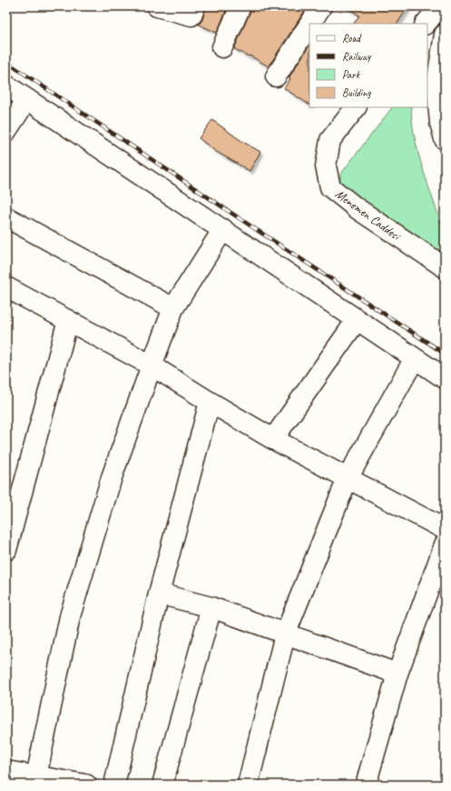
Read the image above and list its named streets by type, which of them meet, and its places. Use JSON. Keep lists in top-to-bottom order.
{
  "streets": {
    "street": ["Menemen Caddesi"]
  },
  "legend": [
    "Road",
    "Railway",
    "Park",
    "Building"
  ]
}
